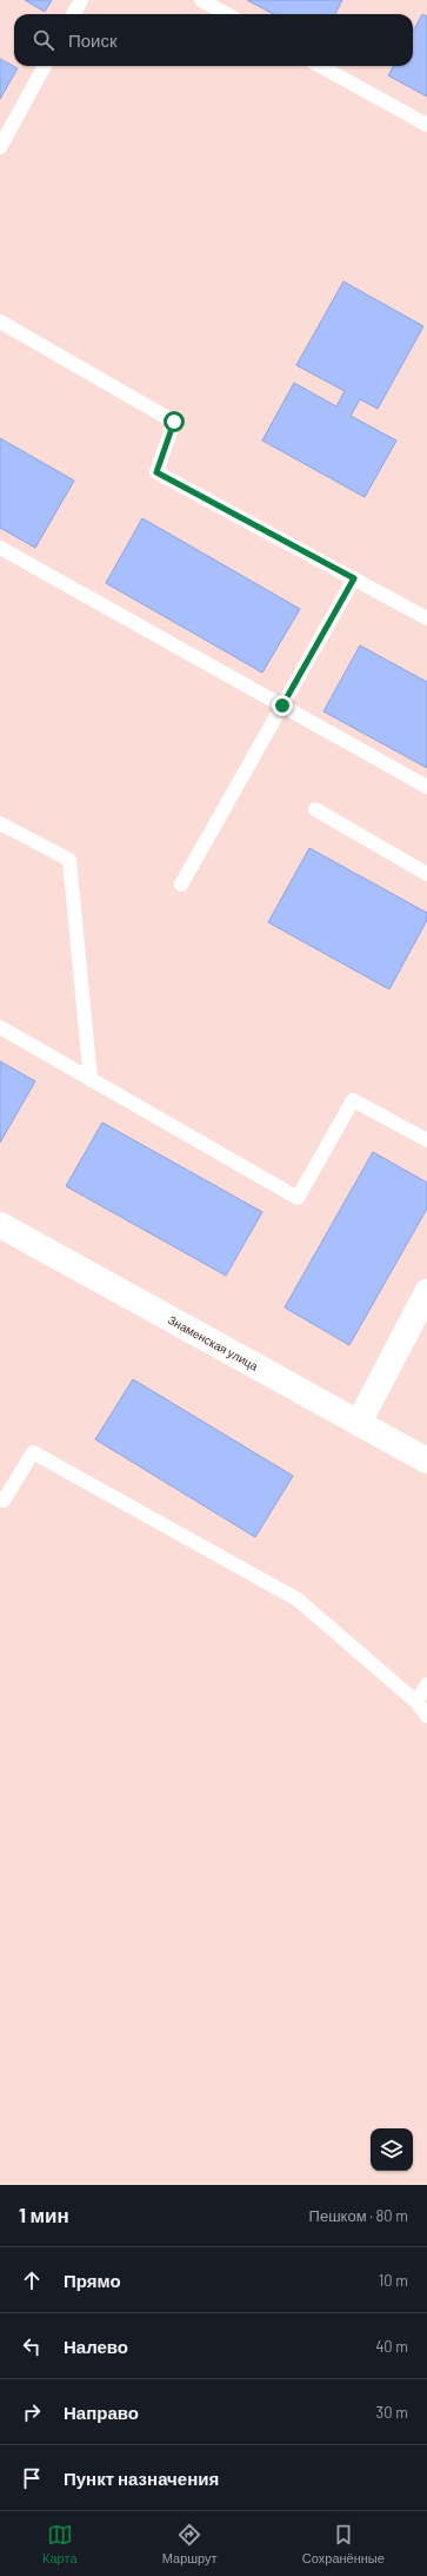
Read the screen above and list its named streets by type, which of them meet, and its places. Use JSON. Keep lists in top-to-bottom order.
{
  "streets": {
    "street": ["Знаменская улица"]
  },
  "page": {
    "search": "Поиск",
    "heading": ["1 мин", "Пешком · 80 m"],
    "list": [
      ["Прямо", "10 m"],
      ["Налево", "40 m"],
      ["Направо", "30 m"],
      "Пункт назначения"
    ],
    "nav": ["Карта", "Маршрут", "Сохранённые"]
  }
}
